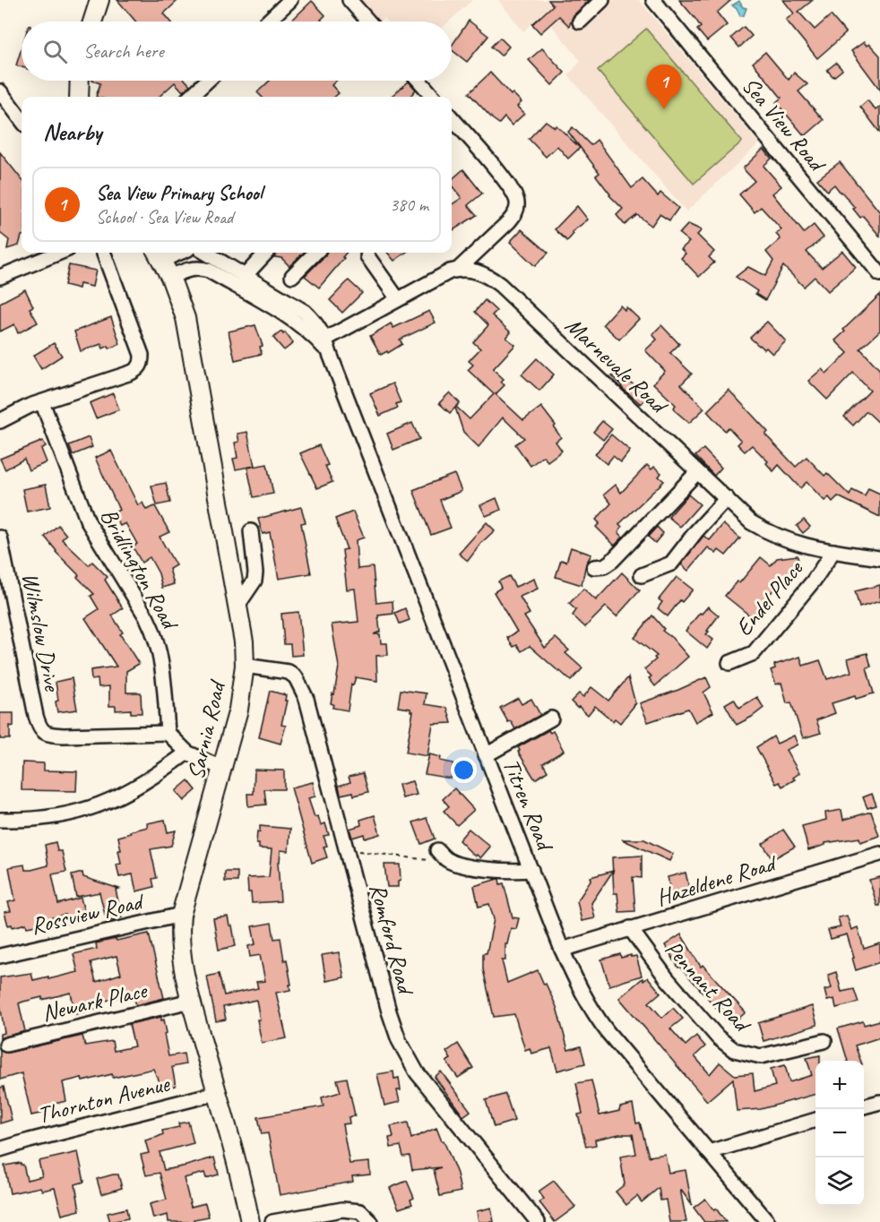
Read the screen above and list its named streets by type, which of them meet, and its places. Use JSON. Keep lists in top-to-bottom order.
{
  "streets": {
    "main road": ["Sarnia Road"],
    "street": [
      "Sea View Road",
      "Marnevale Road",
      "Bridlington Road",
      "Endel Place",
      "Wilmslow Drive",
      "Titren Road",
      "Hazeldene Road",
      "Rossview Road",
      "Romford Road",
      "Pennant Road",
      "Newark Place",
      "Thornton Avenue"
    ]
  },
  "crossings": [
    ["Marnevale Road", "Endel Place"],
    ["Bridlington Road", "Wilmslow Drive"],
    ["Sarnia Road", "Titren Road"],
    ["Sarnia Road", "Rossview Road"],
    ["Sarnia Road", "Romford Road"],
    ["Sarnia Road", "Newark Place"],
    ["Sarnia Road", "Thornton Avenue"],
    ["Titren Road", "Hazeldene Road"],
    ["Hazeldene Road", "Pennant Road"]
  ],
  "page": {
    "search": "Search here",
    "pins": "1",
    "heading": "Nearby",
    "list": [
      {
        "mark": "1",
        "name": "Sea View Primary School",
        "note": "School · Sea View Road",
        "value": "380 m"
      }
    ],
    "map_buttons": ["+", "−"]
  }
}
